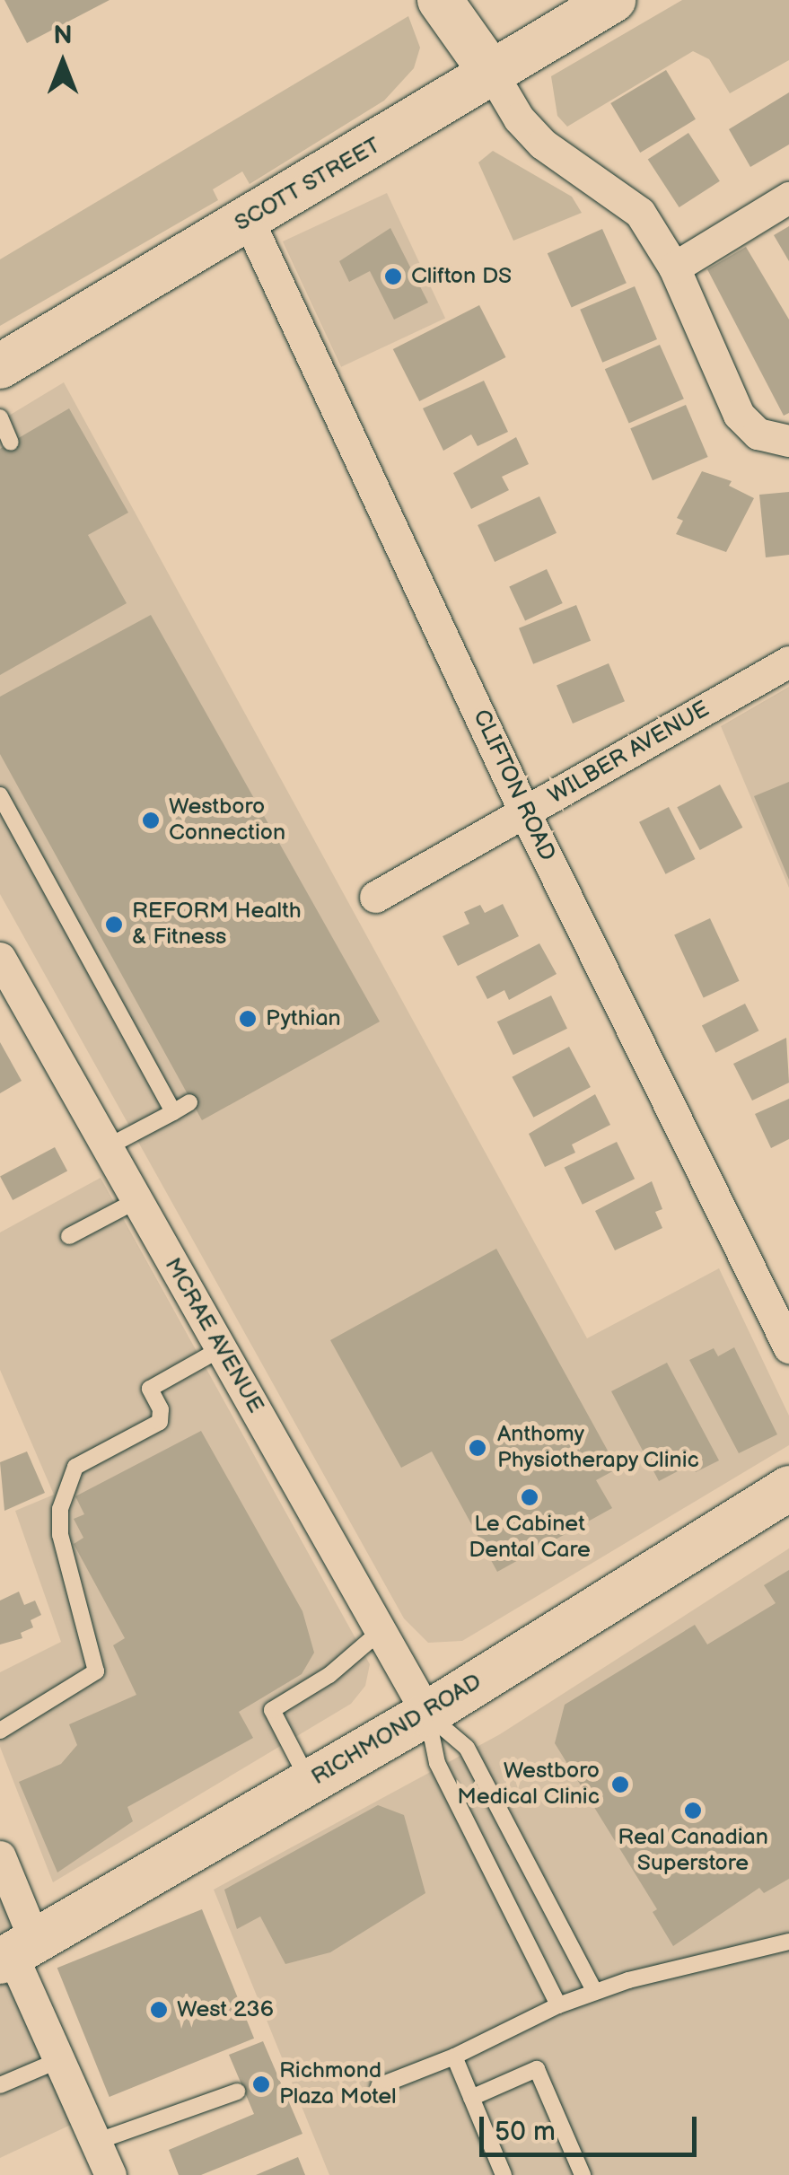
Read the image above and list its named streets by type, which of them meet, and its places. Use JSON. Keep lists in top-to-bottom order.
{
  "streets": {
    "main road": ["SCOTT STREET", "RICHMOND ROAD"],
    "street": ["WILBER AVENUE", "CLIFTON ROAD", "MCRAE AVENUE"]
  },
  "crossings": [
    ["SCOTT STREET", "CLIFTON ROAD"],
    ["WILBER AVENUE", "CLIFTON ROAD"],
    ["MCRAE AVENUE", "RICHMOND ROAD"]
  ],
  "places": [
    "Clifton DS",
    "Westboro Connection",
    "REFORM Health & Fitness",
    "Pythian",
    "Anthomy Physiotherapy Clinic",
    "Le Cabinet Dental Care",
    "Westboro Medical Clinic",
    "Real Canadian Superstore",
    "West 236",
    "Richmond Plaza Motel"
  ],
  "scale_bar": "50 m",
  "north": "top"
}
